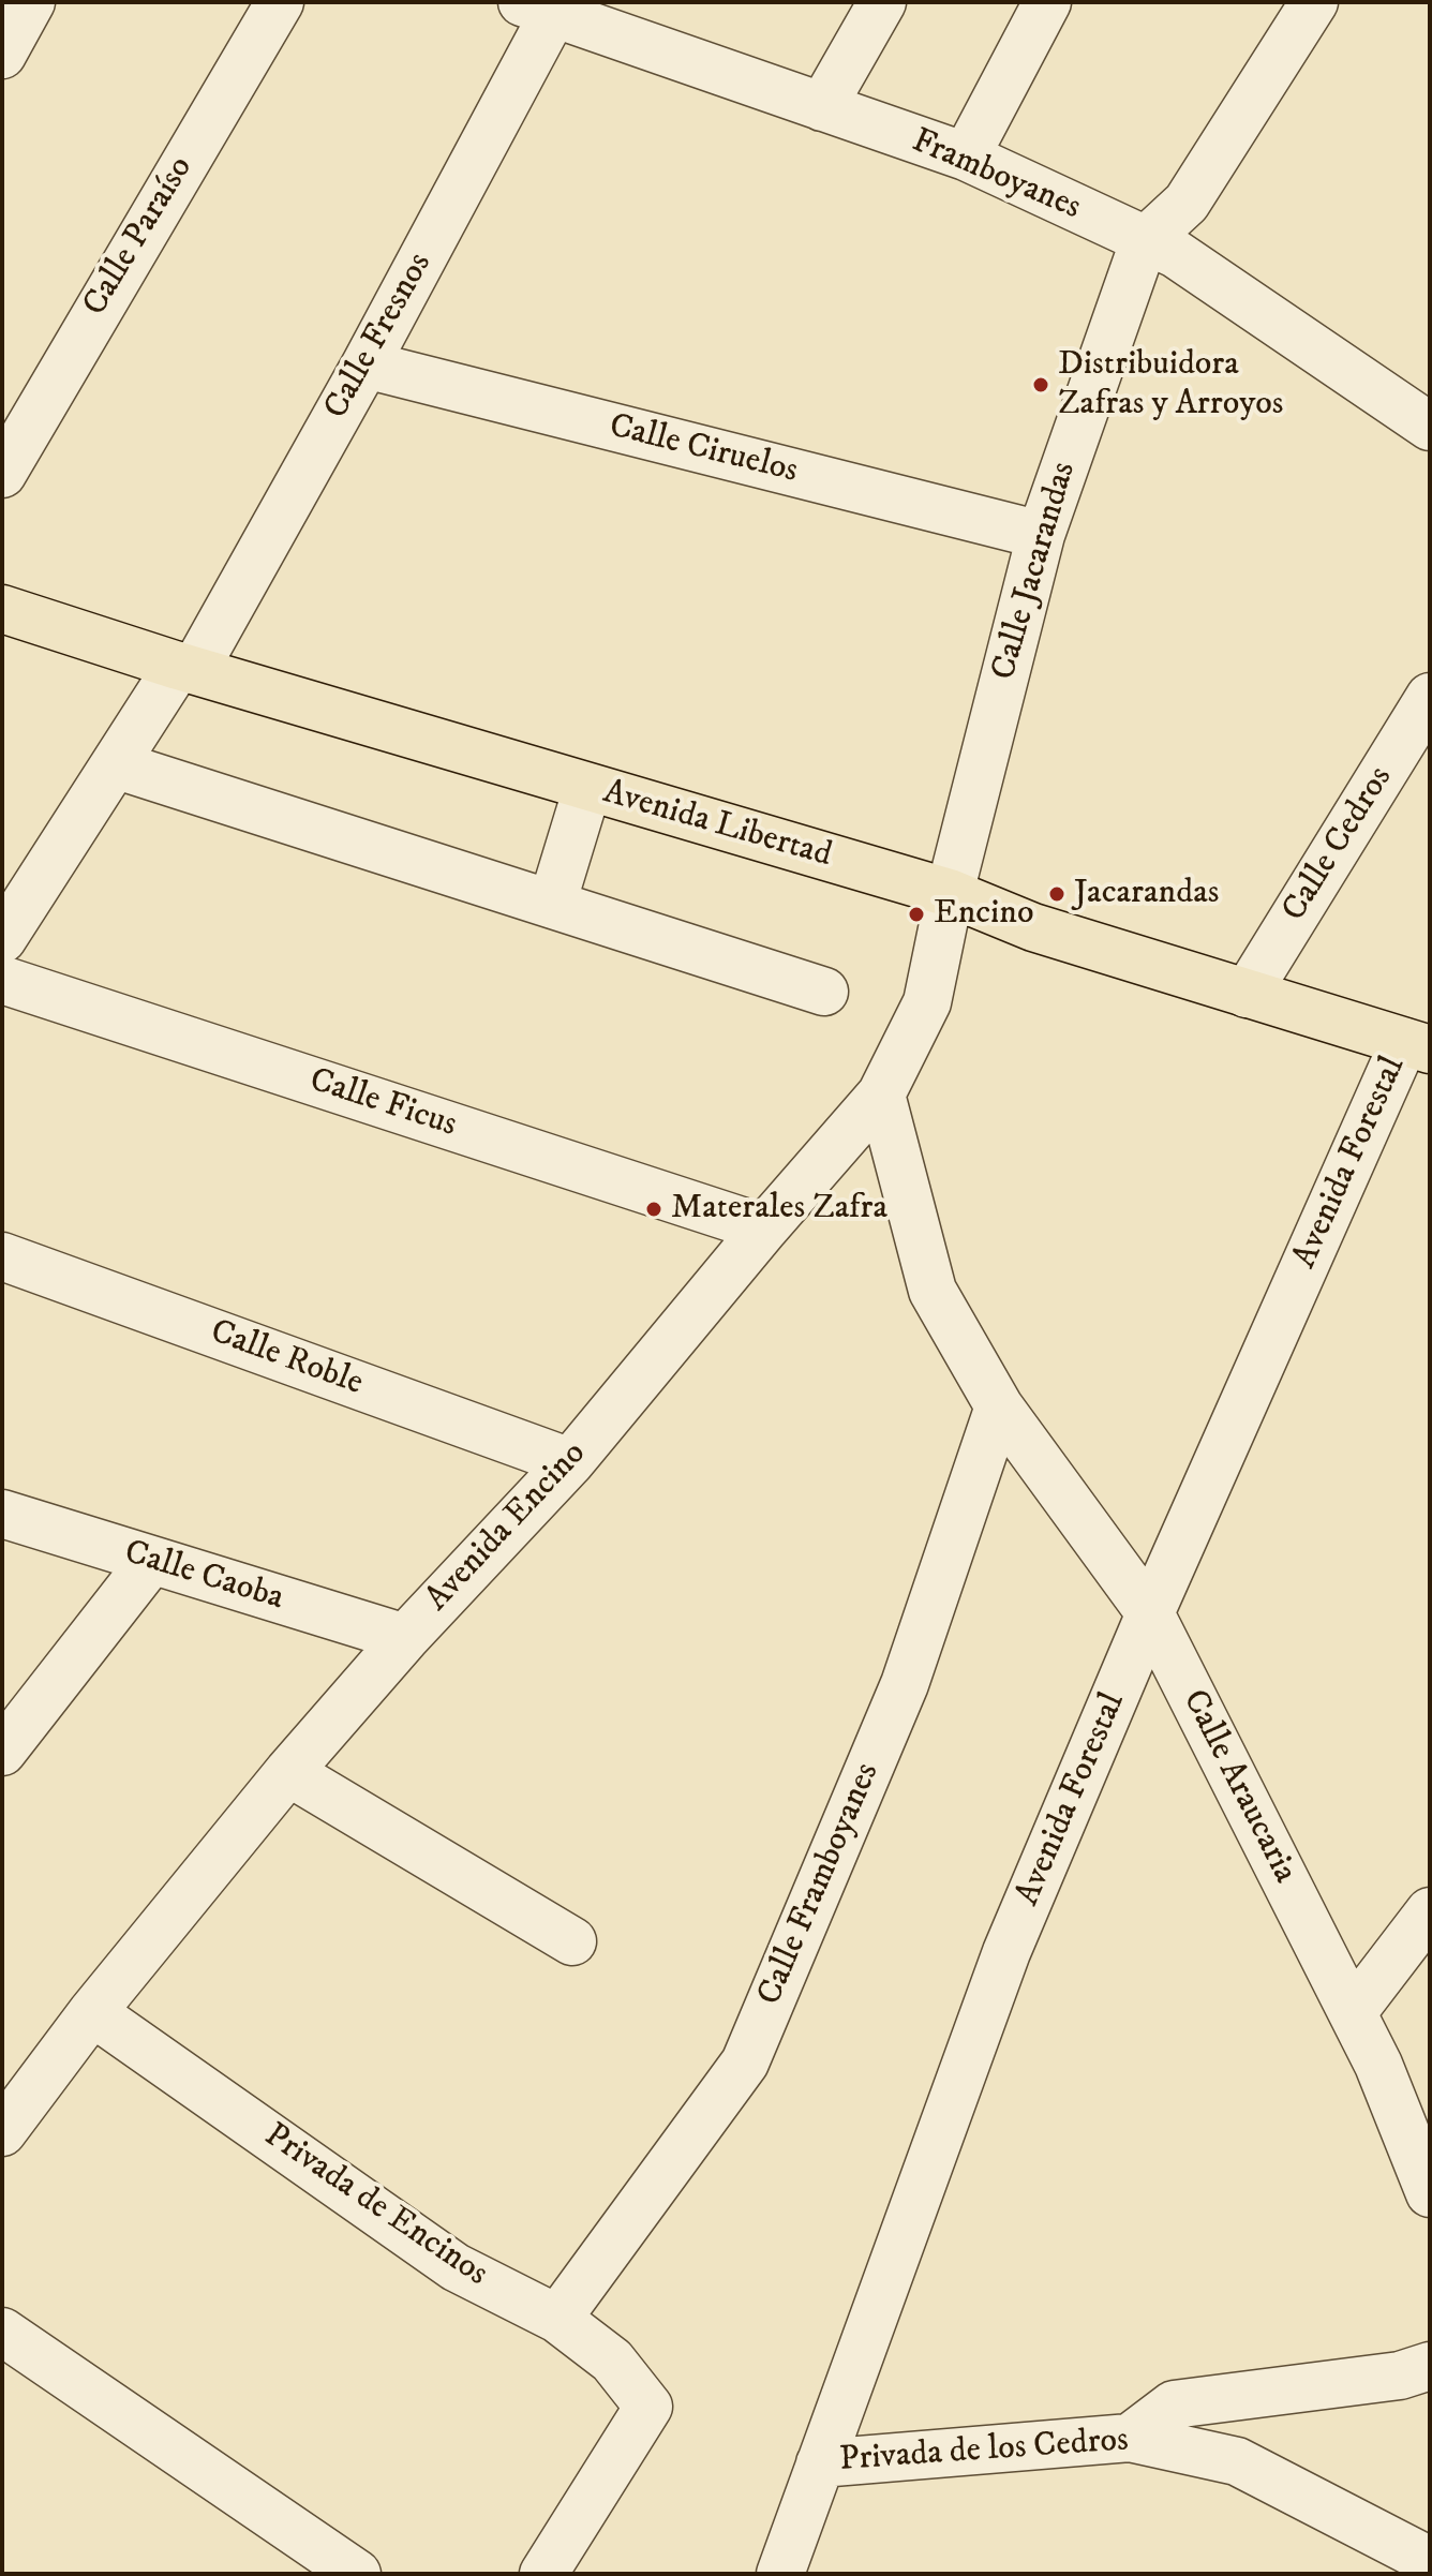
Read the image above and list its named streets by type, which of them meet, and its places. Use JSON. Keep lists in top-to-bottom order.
{
  "streets": {
    "main road": ["Avenida Libertad"],
    "street": [
      "Framboyanes",
      "Calle Paraíso",
      "Calle Fresnos",
      "Calle Ciruelos",
      "Calle Jacarandas",
      "Calle Cedros",
      "Calle Ficus",
      "Avenida Forestal",
      "Calle Roble",
      "Avenida Encino",
      "Calle Caoba",
      "Calle Araucaria",
      "Calle Framboyanes",
      "Privada de Encinos",
      "Privada de los Cedros"
    ]
  },
  "crossings": [
    ["Framboyanes", "Calle Fresnos"],
    ["Framboyanes", "Calle Jacarandas"],
    ["Calle Fresnos", "Calle Ciruelos"],
    ["Calle Fresnos", "Avenida Libertad"],
    ["Calle Ciruelos", "Calle Jacarandas"],
    ["Calle Jacarandas", "Avenida Libertad"],
    ["Calle Jacarandas", "Avenida Encino"],
    ["Avenida Libertad", "Calle Cedros"],
    ["Avenida Libertad", "Avenida Forestal"],
    ["Avenida Libertad", "Avenida Encino"],
    ["Calle Ficus", "Avenida Encino"],
    ["Avenida Forestal", "Calle Araucaria"],
    ["Avenida Forestal", "Privada de los Cedros"],
    ["Calle Roble", "Avenida Encino"],
    ["Avenida Encino", "Calle Caoba"],
    ["Avenida Encino", "Calle Araucaria"],
    ["Avenida Encino", "Privada de Encinos"],
    ["Calle Araucaria", "Calle Framboyanes"],
    ["Calle Framboyanes", "Privada de Encinos"]
  ],
  "places": [
    "Distribuidora Zafras y Arroyos",
    "Jacarandas",
    "Encino",
    "Materales Zafra"
  ]
}
